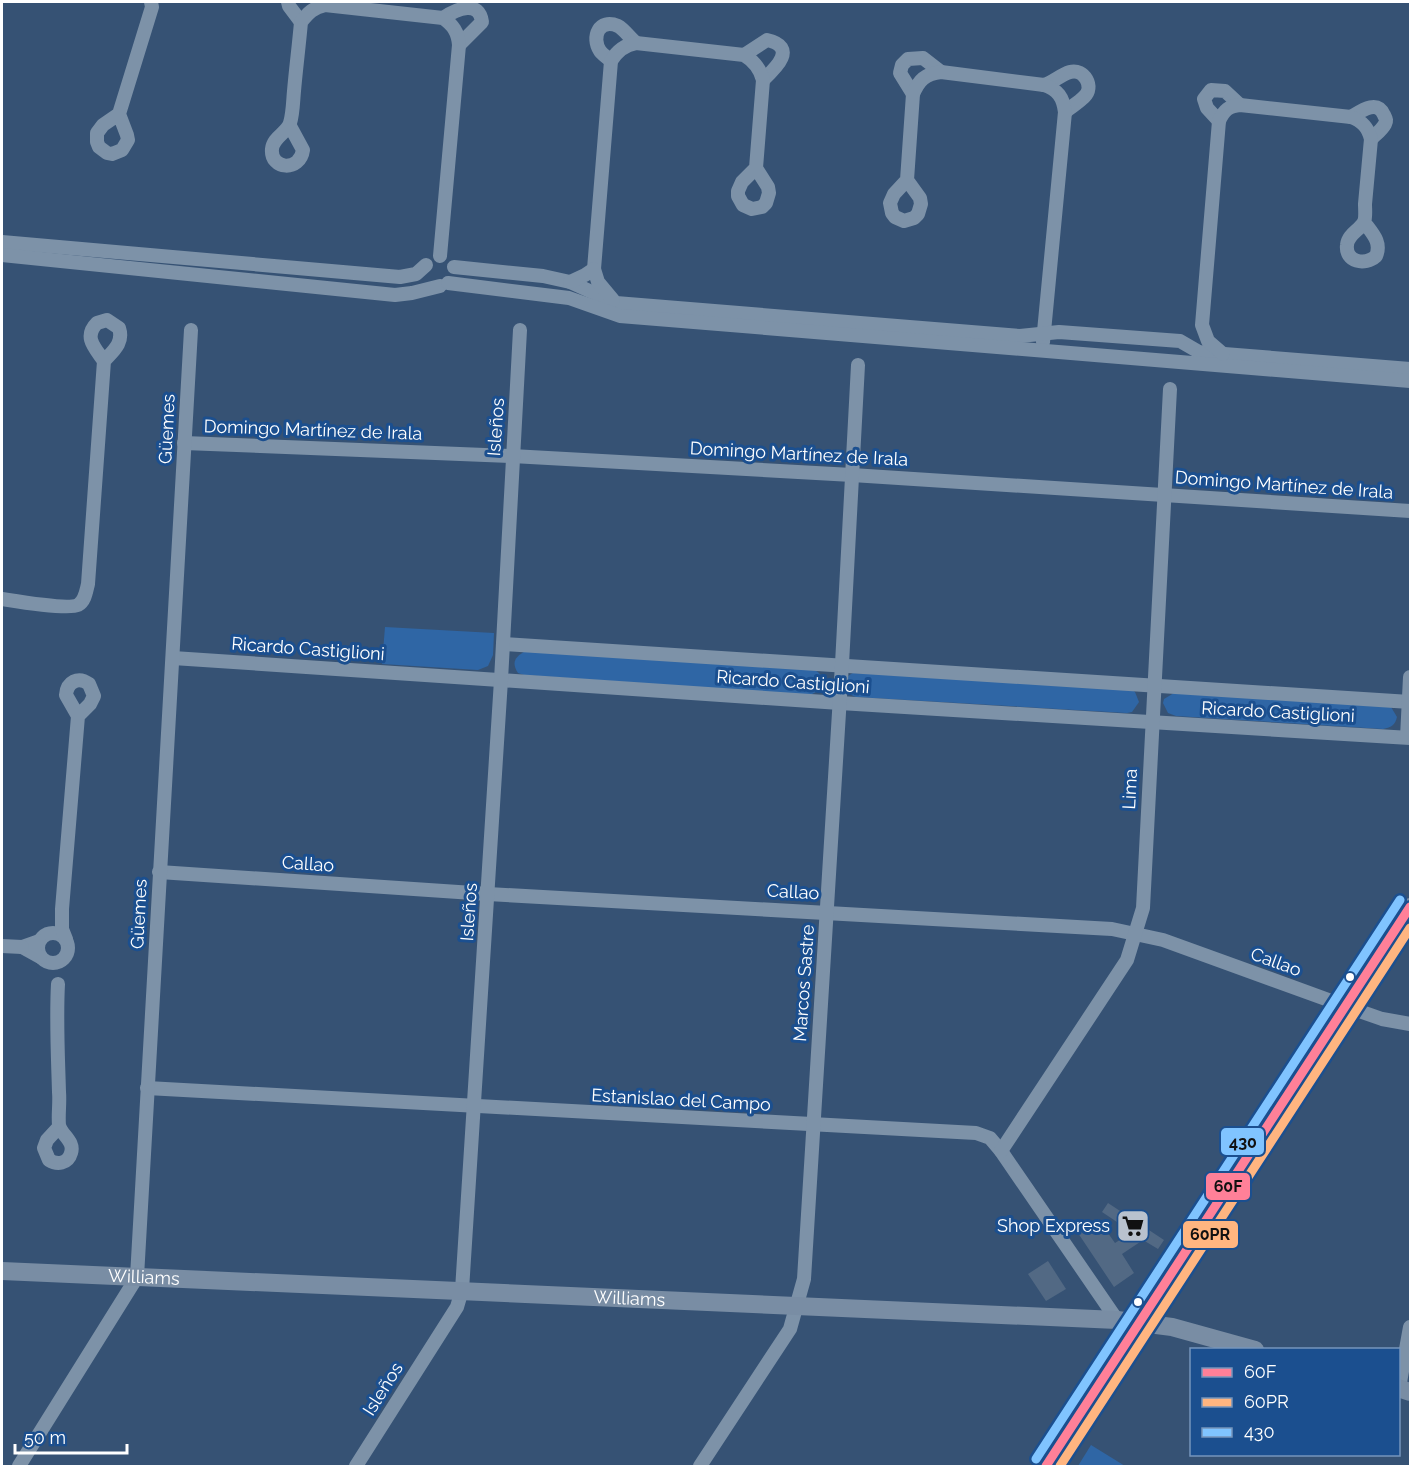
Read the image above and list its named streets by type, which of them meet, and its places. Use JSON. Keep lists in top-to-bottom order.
{
  "streets": {
    "street": [
      "Isleños",
      "Güemes",
      "Domingo Martínez de Irala",
      "Ricardo Castiglioni",
      "Lima",
      "Callao",
      "Marcos Sastre",
      "Estanislao del Campo",
      "Williams"
    ]
  },
  "crossings": [
    ["Isleños", "Domingo Martínez de Irala"],
    ["Isleños", "Ricardo Castiglioni"],
    ["Isleños", "Callao"],
    ["Isleños", "Estanislao del Campo"],
    ["Isleños", "Williams"],
    ["Güemes", "Domingo Martínez de Irala"],
    ["Güemes", "Ricardo Castiglioni"],
    ["Güemes", "Callao"],
    ["Güemes", "Estanislao del Campo"],
    ["Güemes", "Williams"],
    ["Domingo Martínez de Irala", "Lima"],
    ["Domingo Martínez de Irala", "Marcos Sastre"],
    ["Ricardo Castiglioni", "Lima"],
    ["Ricardo Castiglioni", "Marcos Sastre"],
    ["Lima", "Callao"],
    ["Lima", "Estanislao del Campo"],
    ["Callao", "Marcos Sastre"],
    ["Marcos Sastre", "Estanislao del Campo"],
    ["Marcos Sastre", "Williams"],
    ["Estanislao del Campo", "Williams"]
  ],
  "places": {
    "supermarket": ["Shop Express"]
  },
  "lines": ["transit line 430", "transit line 60F", "transit line 60PR"],
  "legend": ["60F", "60PR", "430"],
  "scale_bar": "50 m"
}
